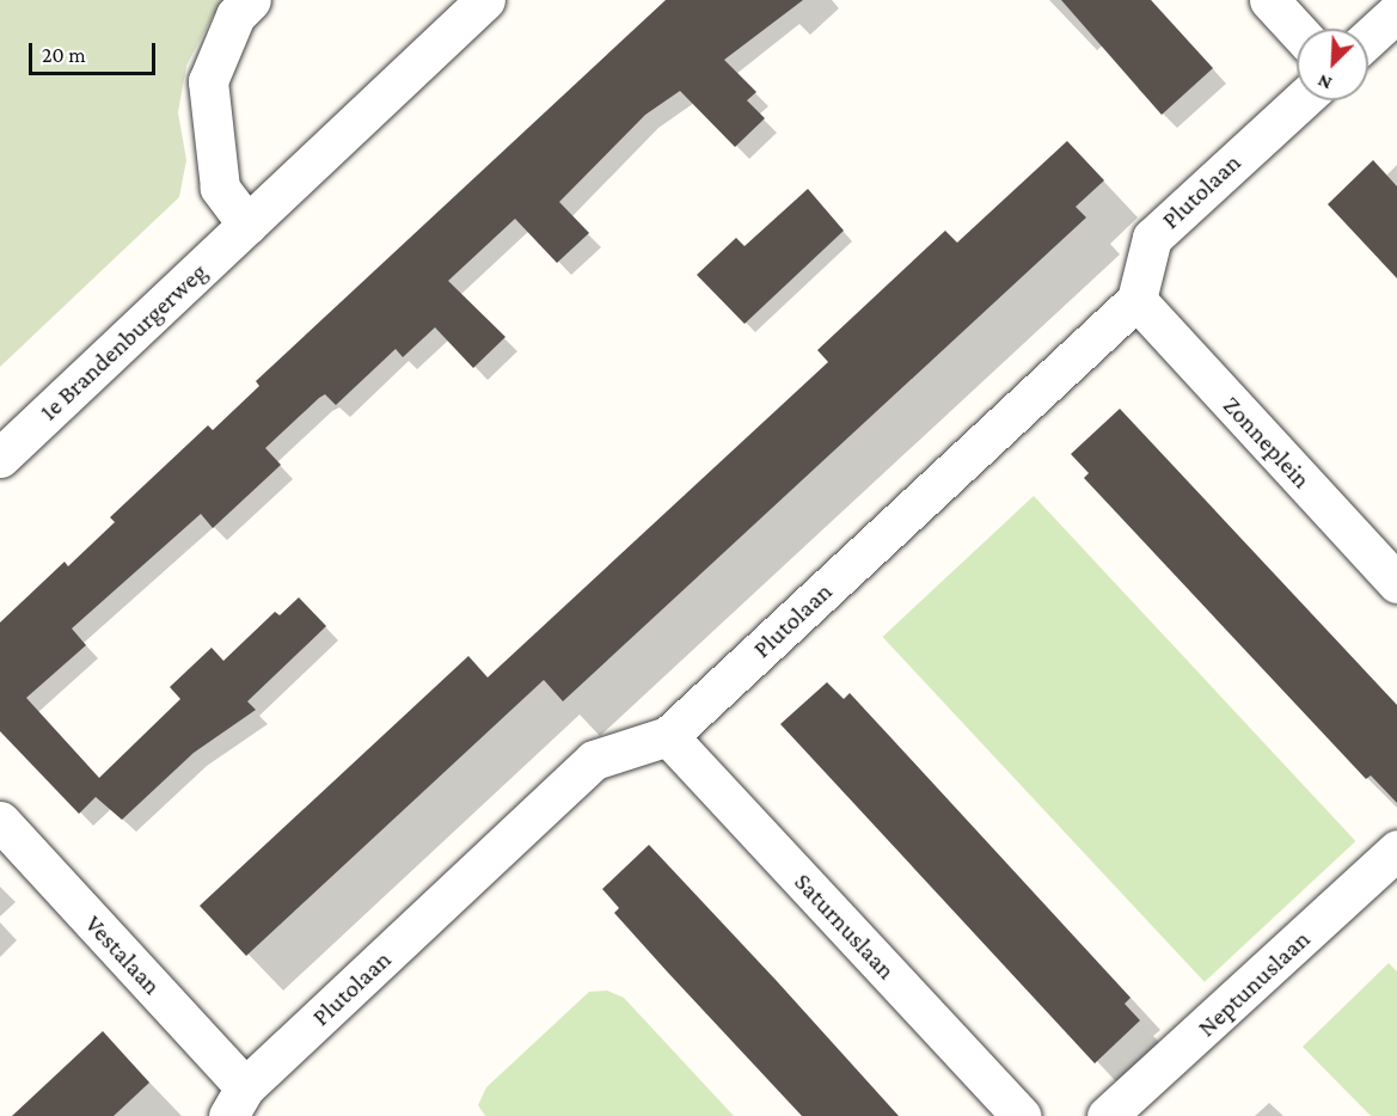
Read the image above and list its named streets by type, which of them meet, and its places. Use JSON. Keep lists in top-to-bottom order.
{
  "streets": {
    "street": [
      "Plutolaan",
      "1e Brandenburgerweg",
      "Zonneplein",
      "Saturnuslaan",
      "Vestalaan",
      "Neptunuslaan"
    ]
  },
  "crossings": [
    ["Plutolaan", "Zonneplein"],
    ["Plutolaan", "Saturnuslaan"],
    ["Plutolaan", "Vestalaan"]
  ],
  "scale_bar": "20 m",
  "north": "bottom left"
}
